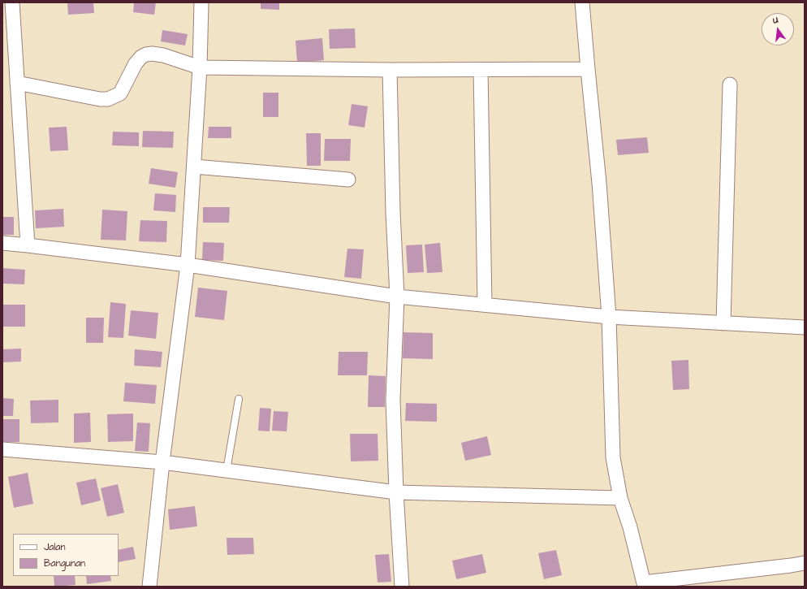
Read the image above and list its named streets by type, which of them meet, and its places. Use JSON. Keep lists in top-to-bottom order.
{
  "legend": ["Jalan", "Bangunan"],
  "north": "top"
}
